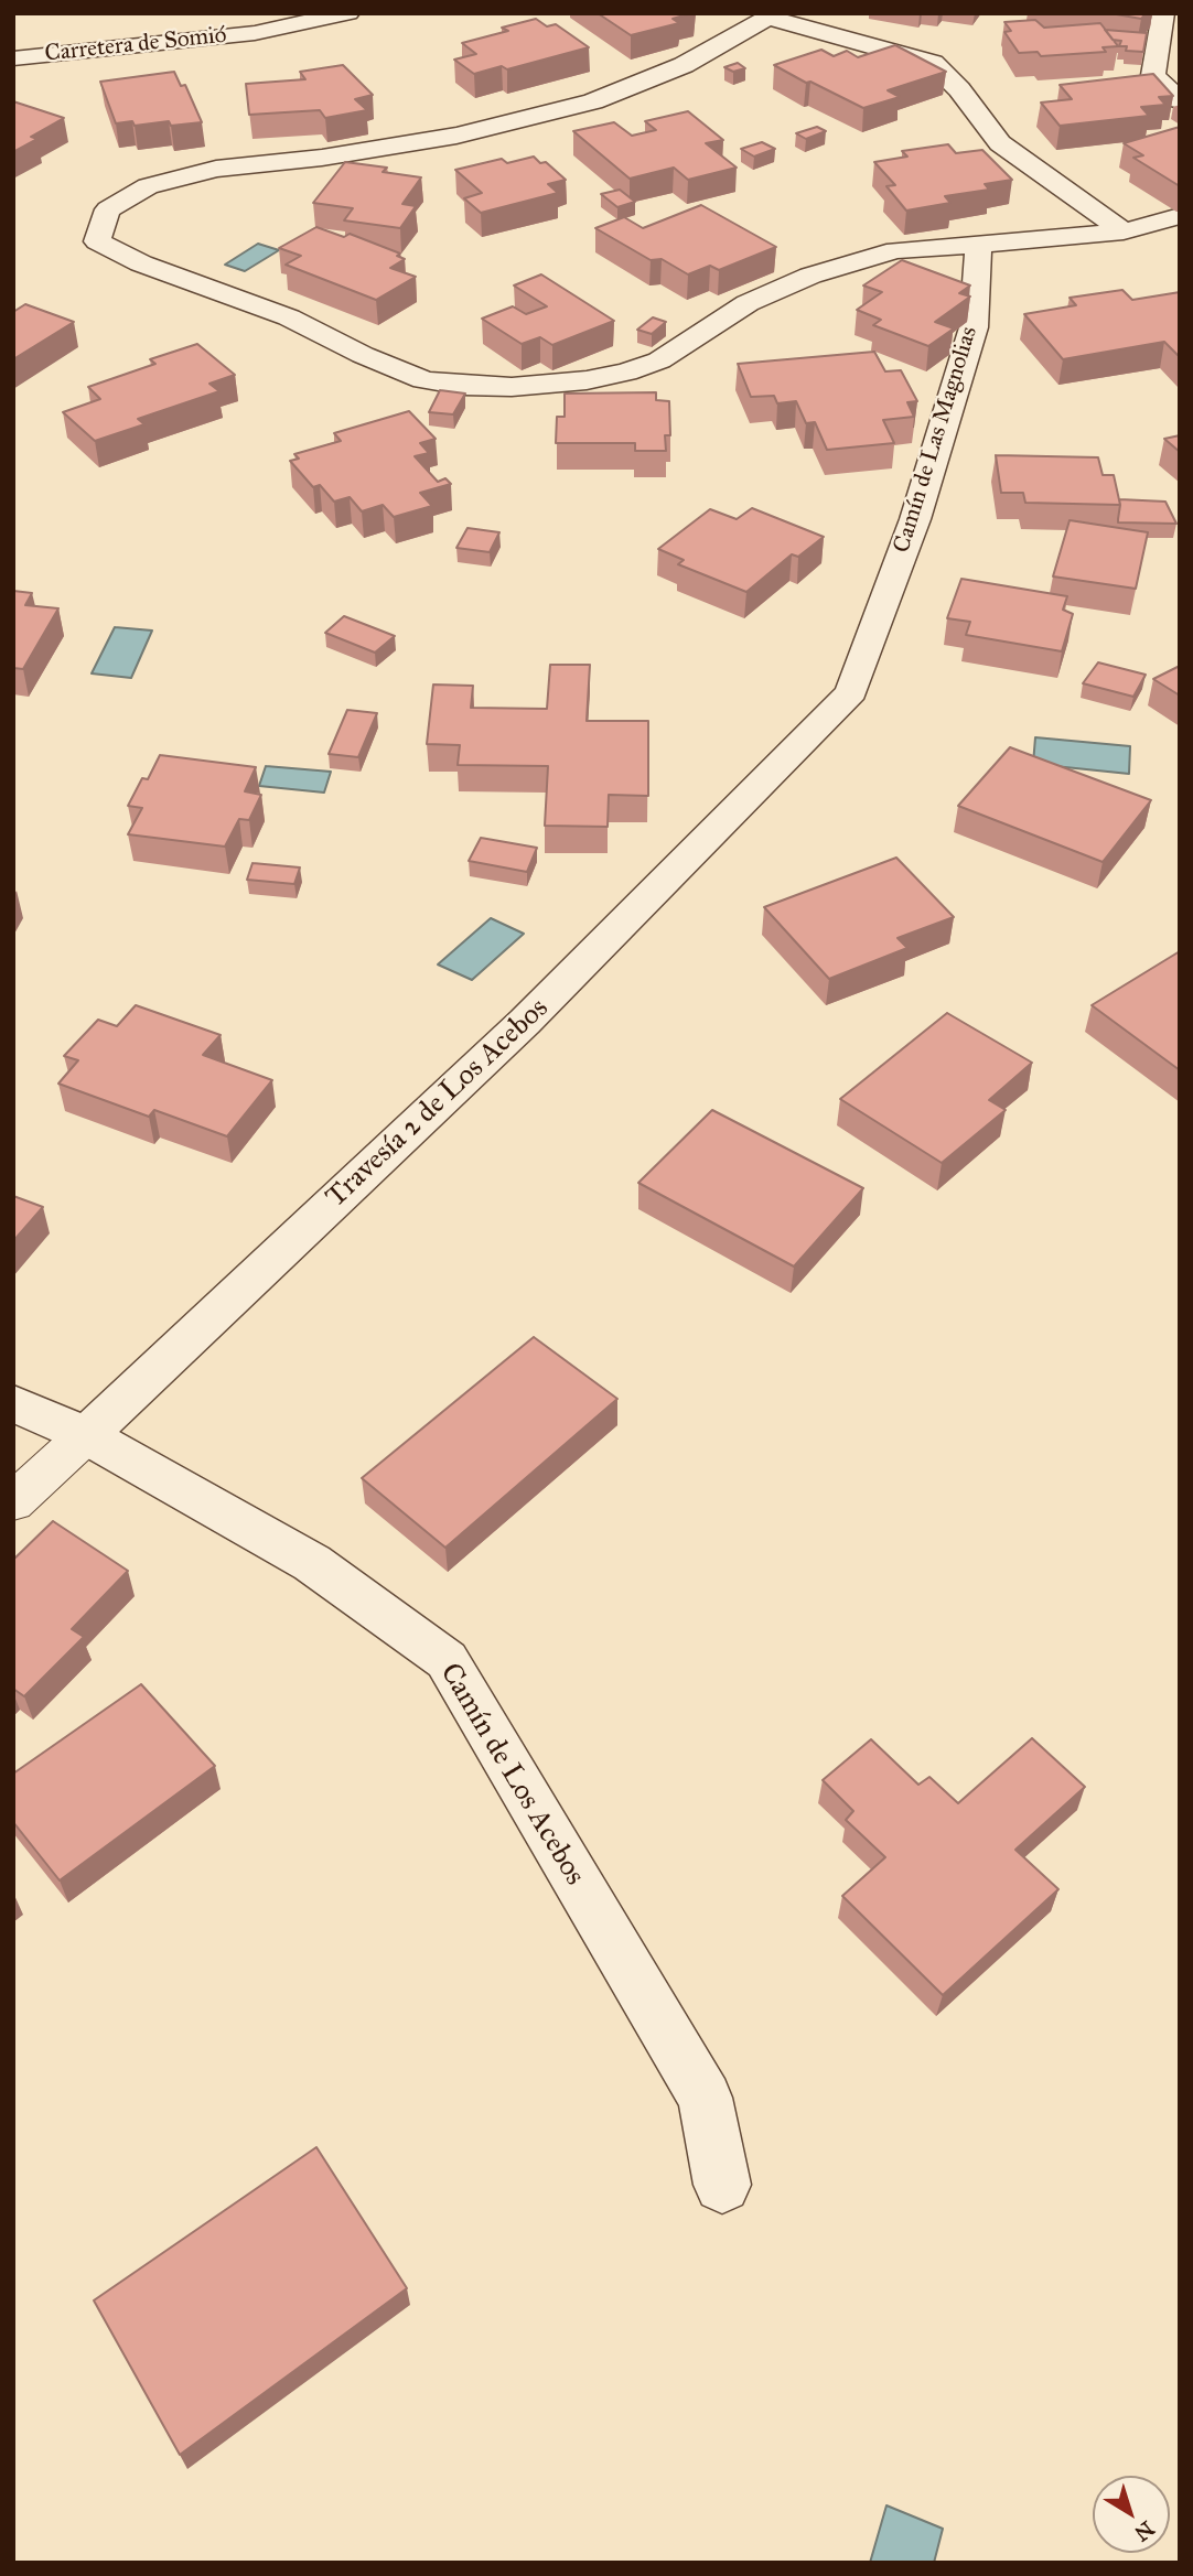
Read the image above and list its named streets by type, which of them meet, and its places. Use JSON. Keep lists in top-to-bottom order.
{
  "streets": {
    "street": [
      "Carretera de Somió",
      "Camín de Las Magnolias",
      "Travesía 2 de Los Acebos",
      "Camín de Los Acebos"
    ]
  },
  "crossings": [
    ["Camín de Las Magnolias", "Travesía 2 de Los Acebos"],
    ["Travesía 2 de Los Acebos", "Camín de Los Acebos"]
  ],
  "north": "bottom right"
}
